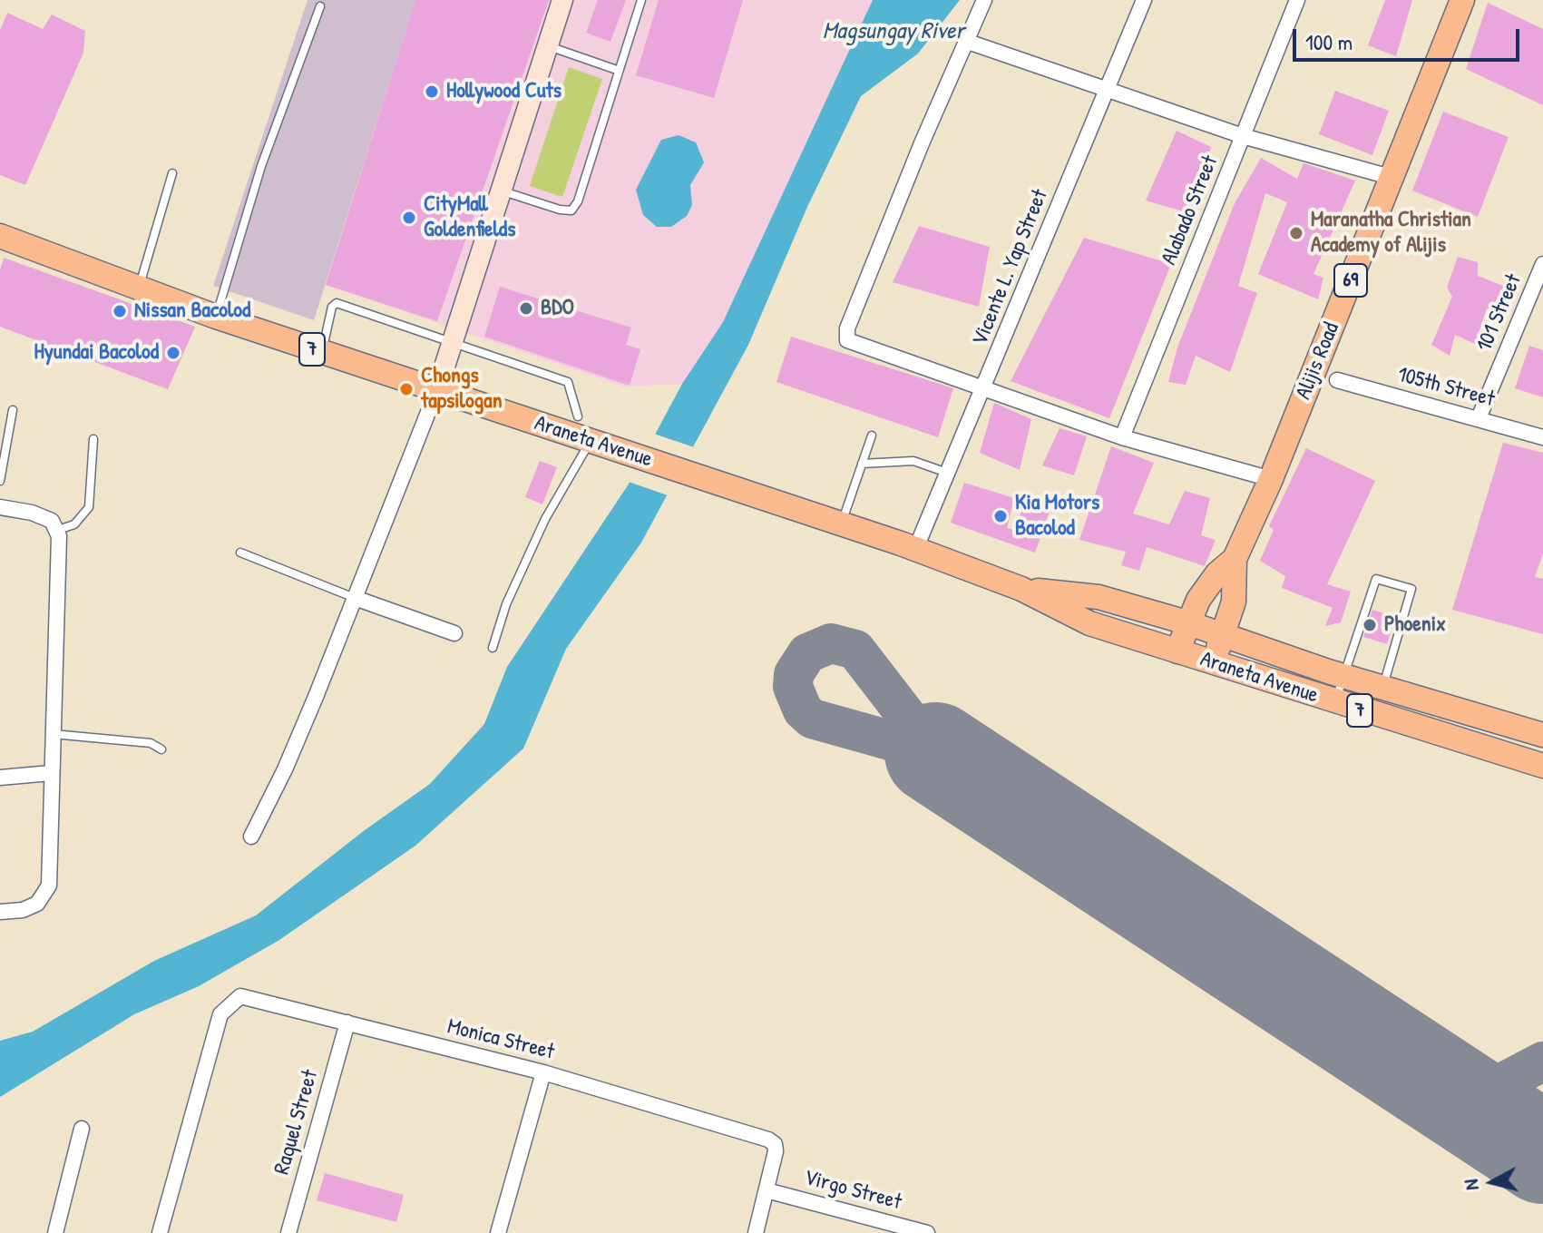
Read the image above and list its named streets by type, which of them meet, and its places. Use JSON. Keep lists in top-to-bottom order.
{
  "streets": {
    "main road": [
      "69",
      "7",
      "Alijis Road",
      "Araneta Avenue"
    ],
    "street": [
      "Alabado Street",
      "Vicente L. Yap Street",
      "101 Street",
      "105th Street",
      "Monica Street",
      "Raquel Street",
      "Virgo Street"
    ]
  },
  "crossings": [
    ["Vicente L. Yap Street", "Araneta Avenue"],
    ["101 Street", "105th Street"],
    ["Alijis Road", "Araneta Avenue"],
    ["Monica Street", "Raquel Street"],
    ["Monica Street", "Virgo Street"]
  ],
  "water": ["Magsungay River"],
  "places": [
    "Hollywood Cuts",
    "CityMall Goldenfields",
    "Maranatha Christian Academy of Alijis",
    "BDO",
    "Nissan Bacolod",
    "Hyundai Bacolod",
    "Chongs tapsilogan",
    "Kia Motors Bacolod",
    "Phoenix"
  ],
  "scale_bar": "100 m",
  "north": "left"
}
